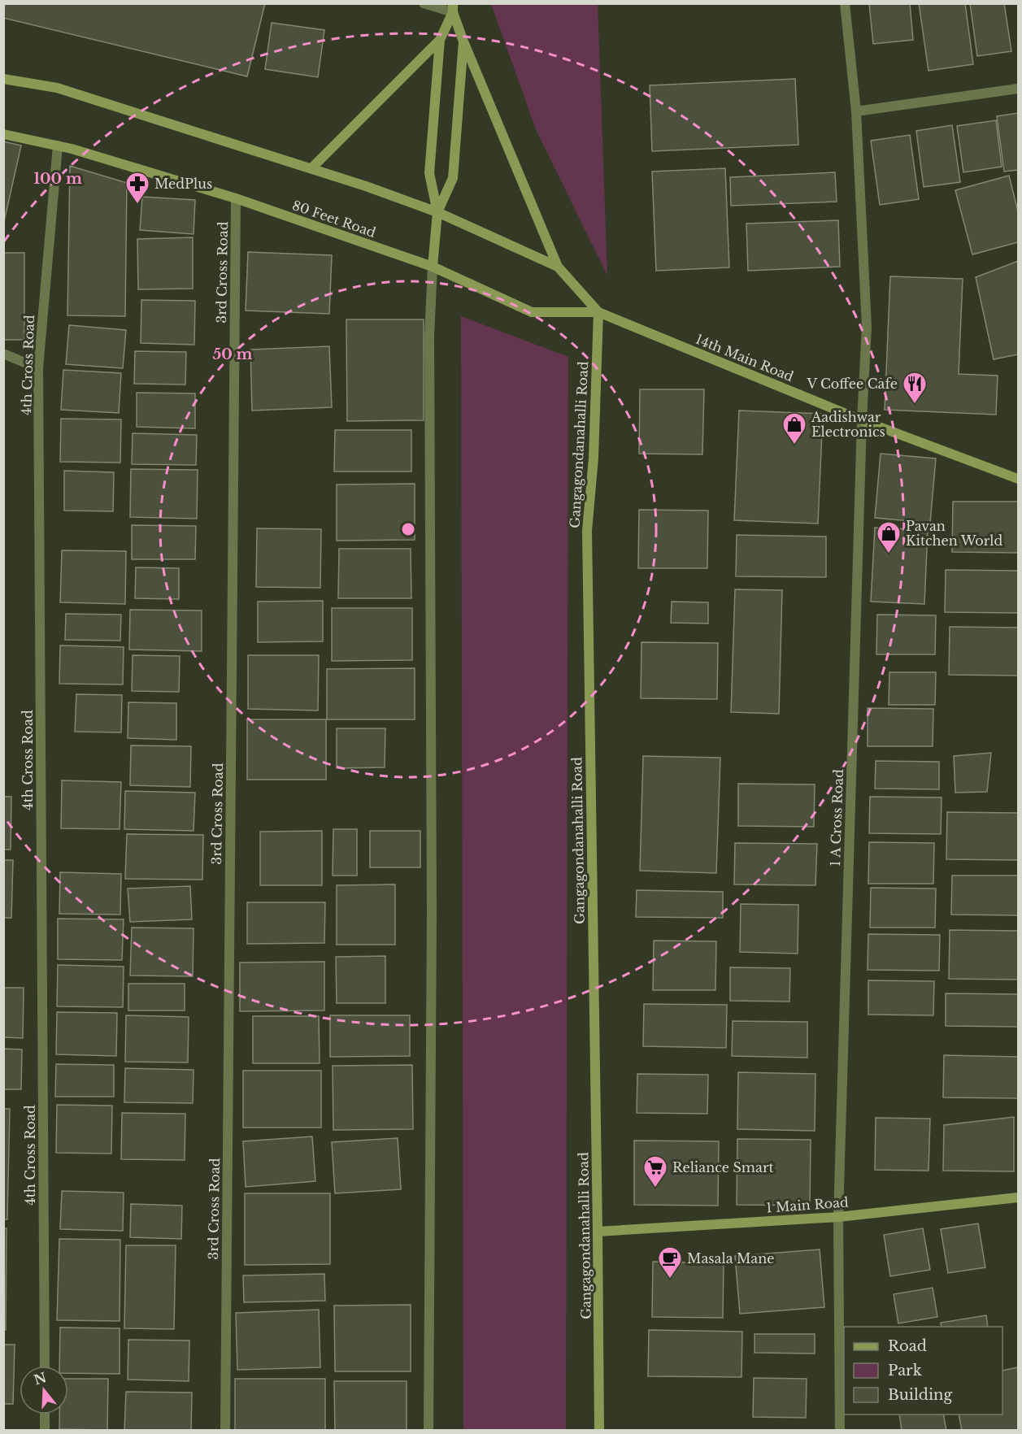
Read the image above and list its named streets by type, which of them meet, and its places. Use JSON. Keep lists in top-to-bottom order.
{
  "streets": {
    "main road": [
      "80 Feet Road",
      "14th Main Road",
      "Gangagondanahalli Road",
      "1 Main Road"
    ],
    "street": ["3rd Cross Road", "4th Cross Road", "1 A Cross Road"]
  },
  "crossings": [
    ["80 Feet Road", "3rd Cross Road"],
    ["80 Feet Road", "14th Main Road"],
    ["80 Feet Road", "4th Cross Road"],
    ["80 Feet Road", "Gangagondanahalli Road"],
    ["14th Main Road", "Gangagondanahalli Road"],
    ["14th Main Road", "1 A Cross Road"],
    ["Gangagondanahalli Road", "1 Main Road"],
    ["1 A Cross Road", "1 Main Road"]
  ],
  "places": {
    "pharmacy": ["MedPlus"],
    "restaurant": ["V Coffee Cafe"],
    "shop": ["Aadishwar Electronics", "Pavan Kitchen World"],
    "supermarket": ["Reliance Smart"],
    "cafe": ["Masala Mane"]
  },
  "legend": ["Road", "Park", "Building"],
  "north": "top",
  "rings": ["100 m", "50 m"]
}
